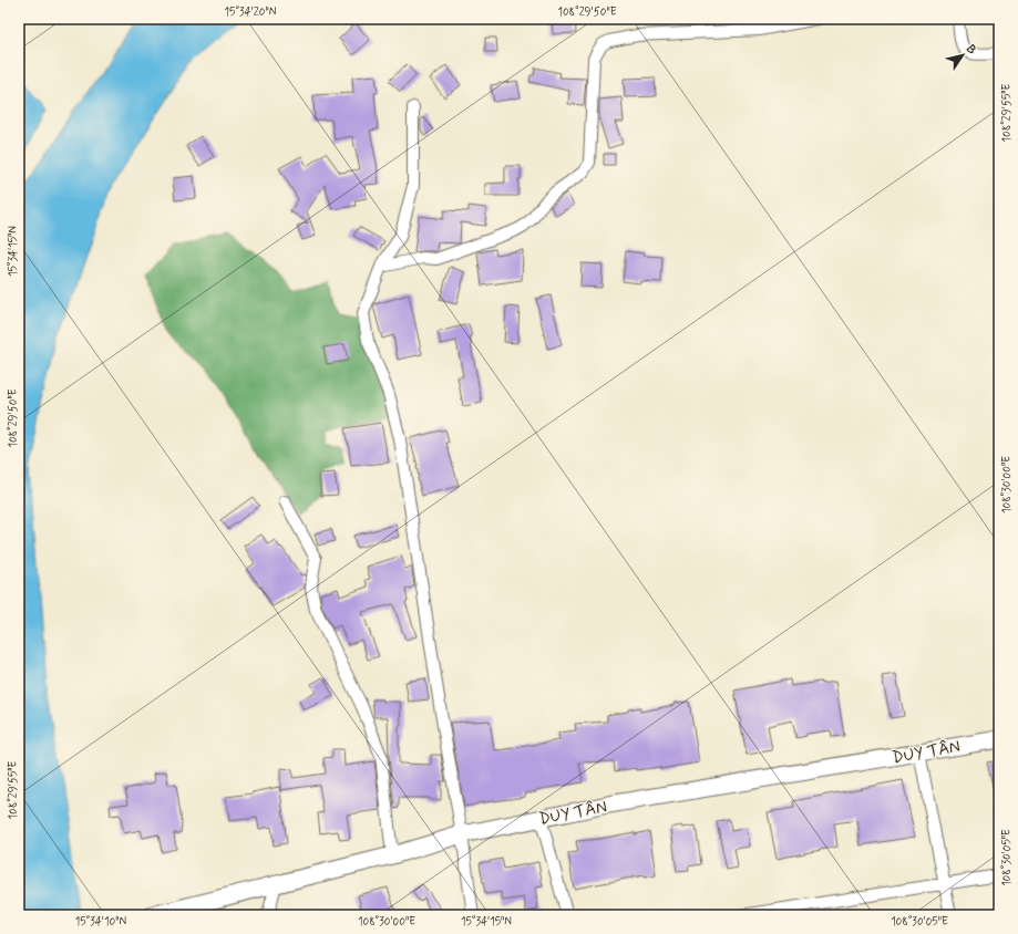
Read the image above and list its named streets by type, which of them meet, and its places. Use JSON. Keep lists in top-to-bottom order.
{
  "streets": {
    "street": ["DUY TÂN"]
  },
  "north": "top right",
  "coordinates": [
    "15°34'20\"N",
    "108°29'50\"E",
    "108°29'55\"E",
    "15°34'15\"N",
    "108°30'00\"E",
    "108°30'05\"E",
    "15°34'10\"N"
  ]
}
